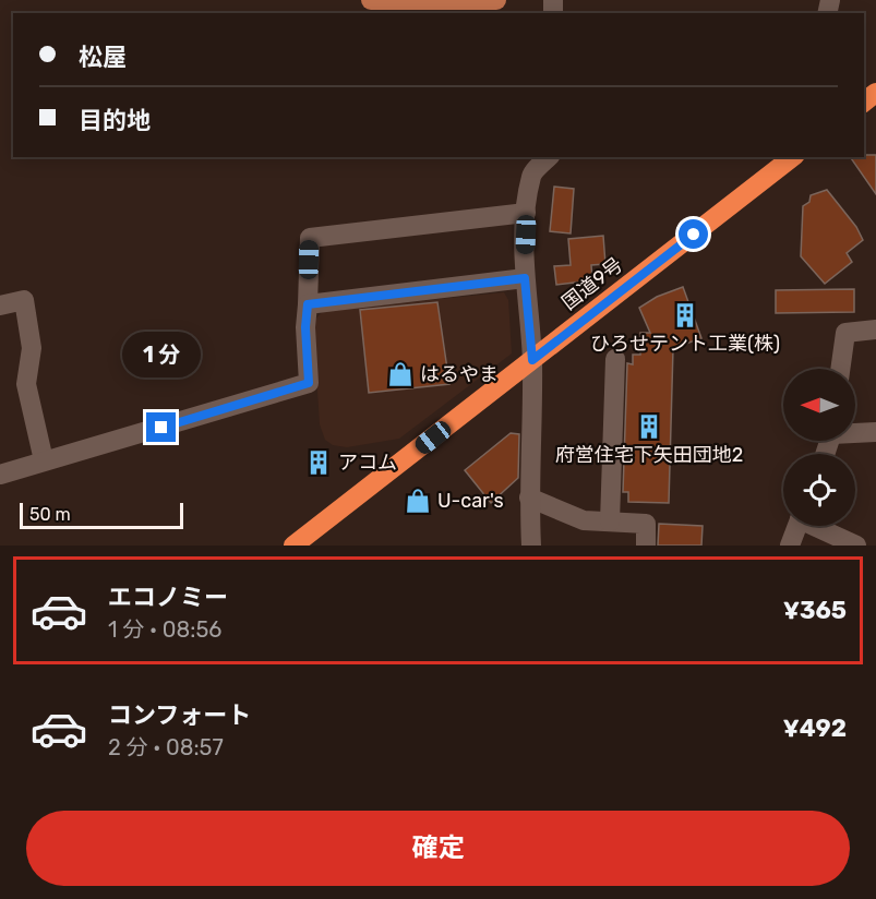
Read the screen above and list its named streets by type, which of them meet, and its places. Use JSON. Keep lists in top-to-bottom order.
{
  "streets": {
    "highway": ["国道9号"]
  },
  "places": {
    "building": ["ひろせテント工業(株)", "府営住宅下矢田団地2", "アコム"],
    "shop": ["はるやま", "U-car's"]
  },
  "scale_bar": "50 m",
  "north": "left",
  "page": {
    "banner": ["松屋", "目的地"],
    "bubble": "1 分",
    "scale": "50 m",
    "list": [
      {
        "name": "エコノミー",
        "note": "1 分 · 08:56",
        "value": "¥365"
      },
      {
        "name": "コンフォート",
        "note": "2 分 · 08:57",
        "value": "¥492"
      }
    ],
    "buttons": "確定"
  }
}
